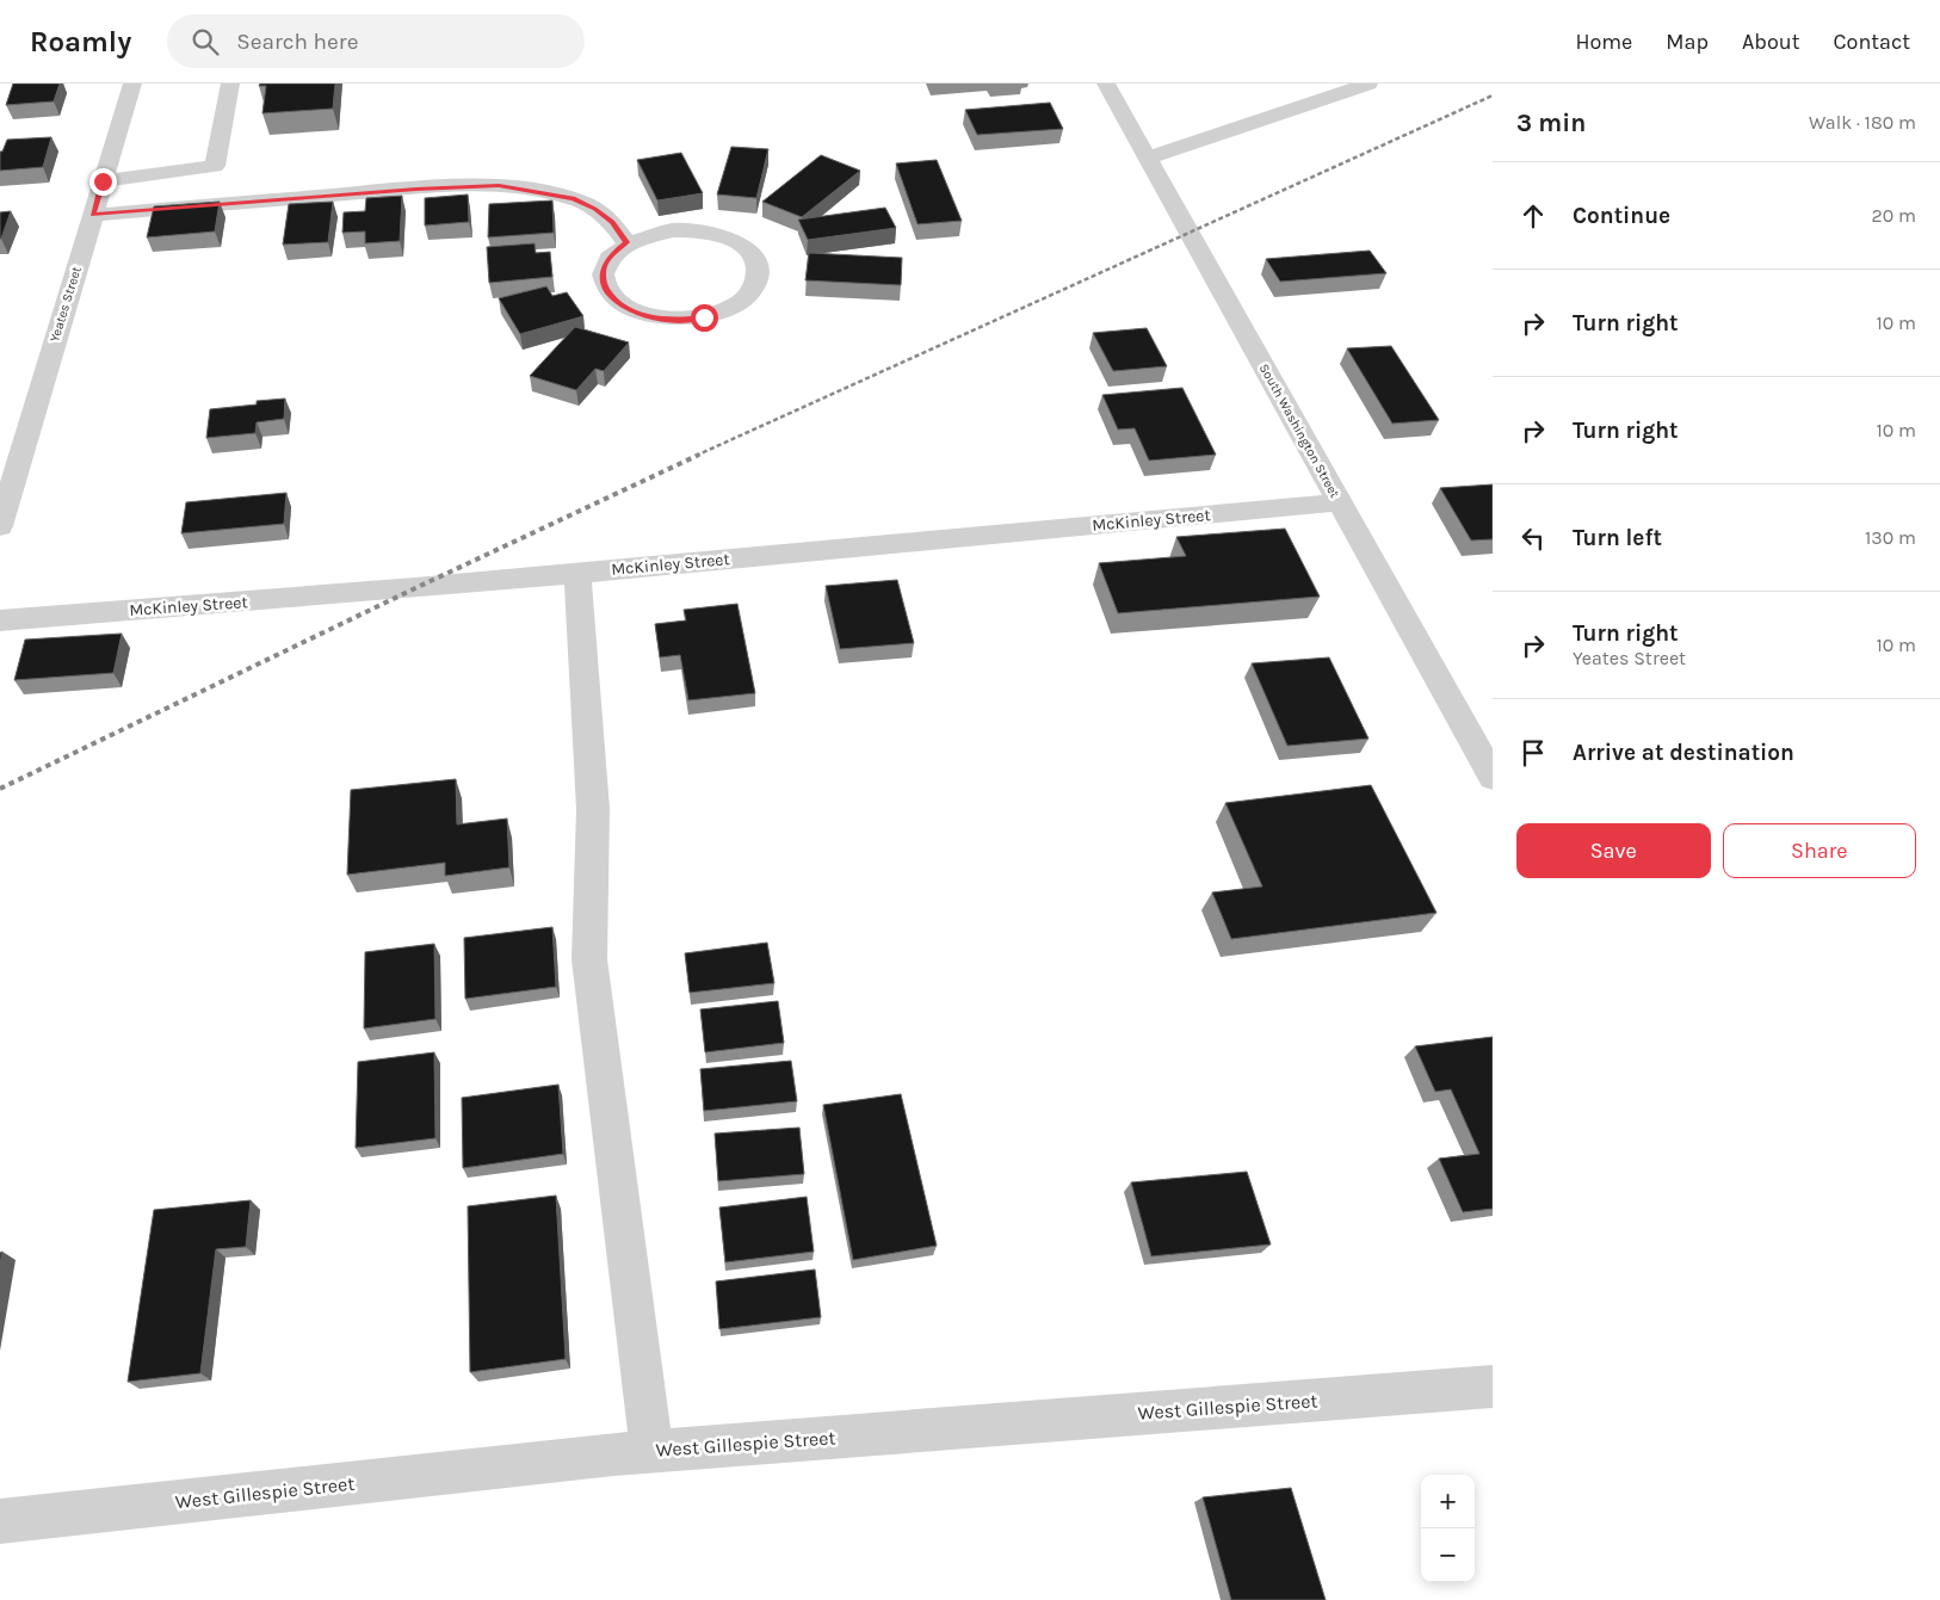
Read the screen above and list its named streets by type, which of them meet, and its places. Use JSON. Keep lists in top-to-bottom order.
{
  "streets": {
    "street": [
      "Yeates Street",
      "South Washington Street",
      "McKinley Street",
      "West Gillespie Street"
    ]
  },
  "crossings": [
    ["South Washington Street", "McKinley Street"]
  ],
  "page": {
    "header": "Roamly",
    "search": "Search here",
    "nav": [
      "Home",
      "Map",
      "About",
      "Contact"
    ],
    "heading": ["3 min", "Walk · 180 m"],
    "list": [
      ["Continue", "20 m"],
      ["Turn right", "10 m"],
      ["Turn right", "10 m"],
      ["Turn left", "130 m"],
      ["Turn right", "Yeates Street", "10 m"],
      "Arrive at destination"
    ],
    "buttons": ["Save", "Share"],
    "map_buttons": ["+", "−"]
  }
}
